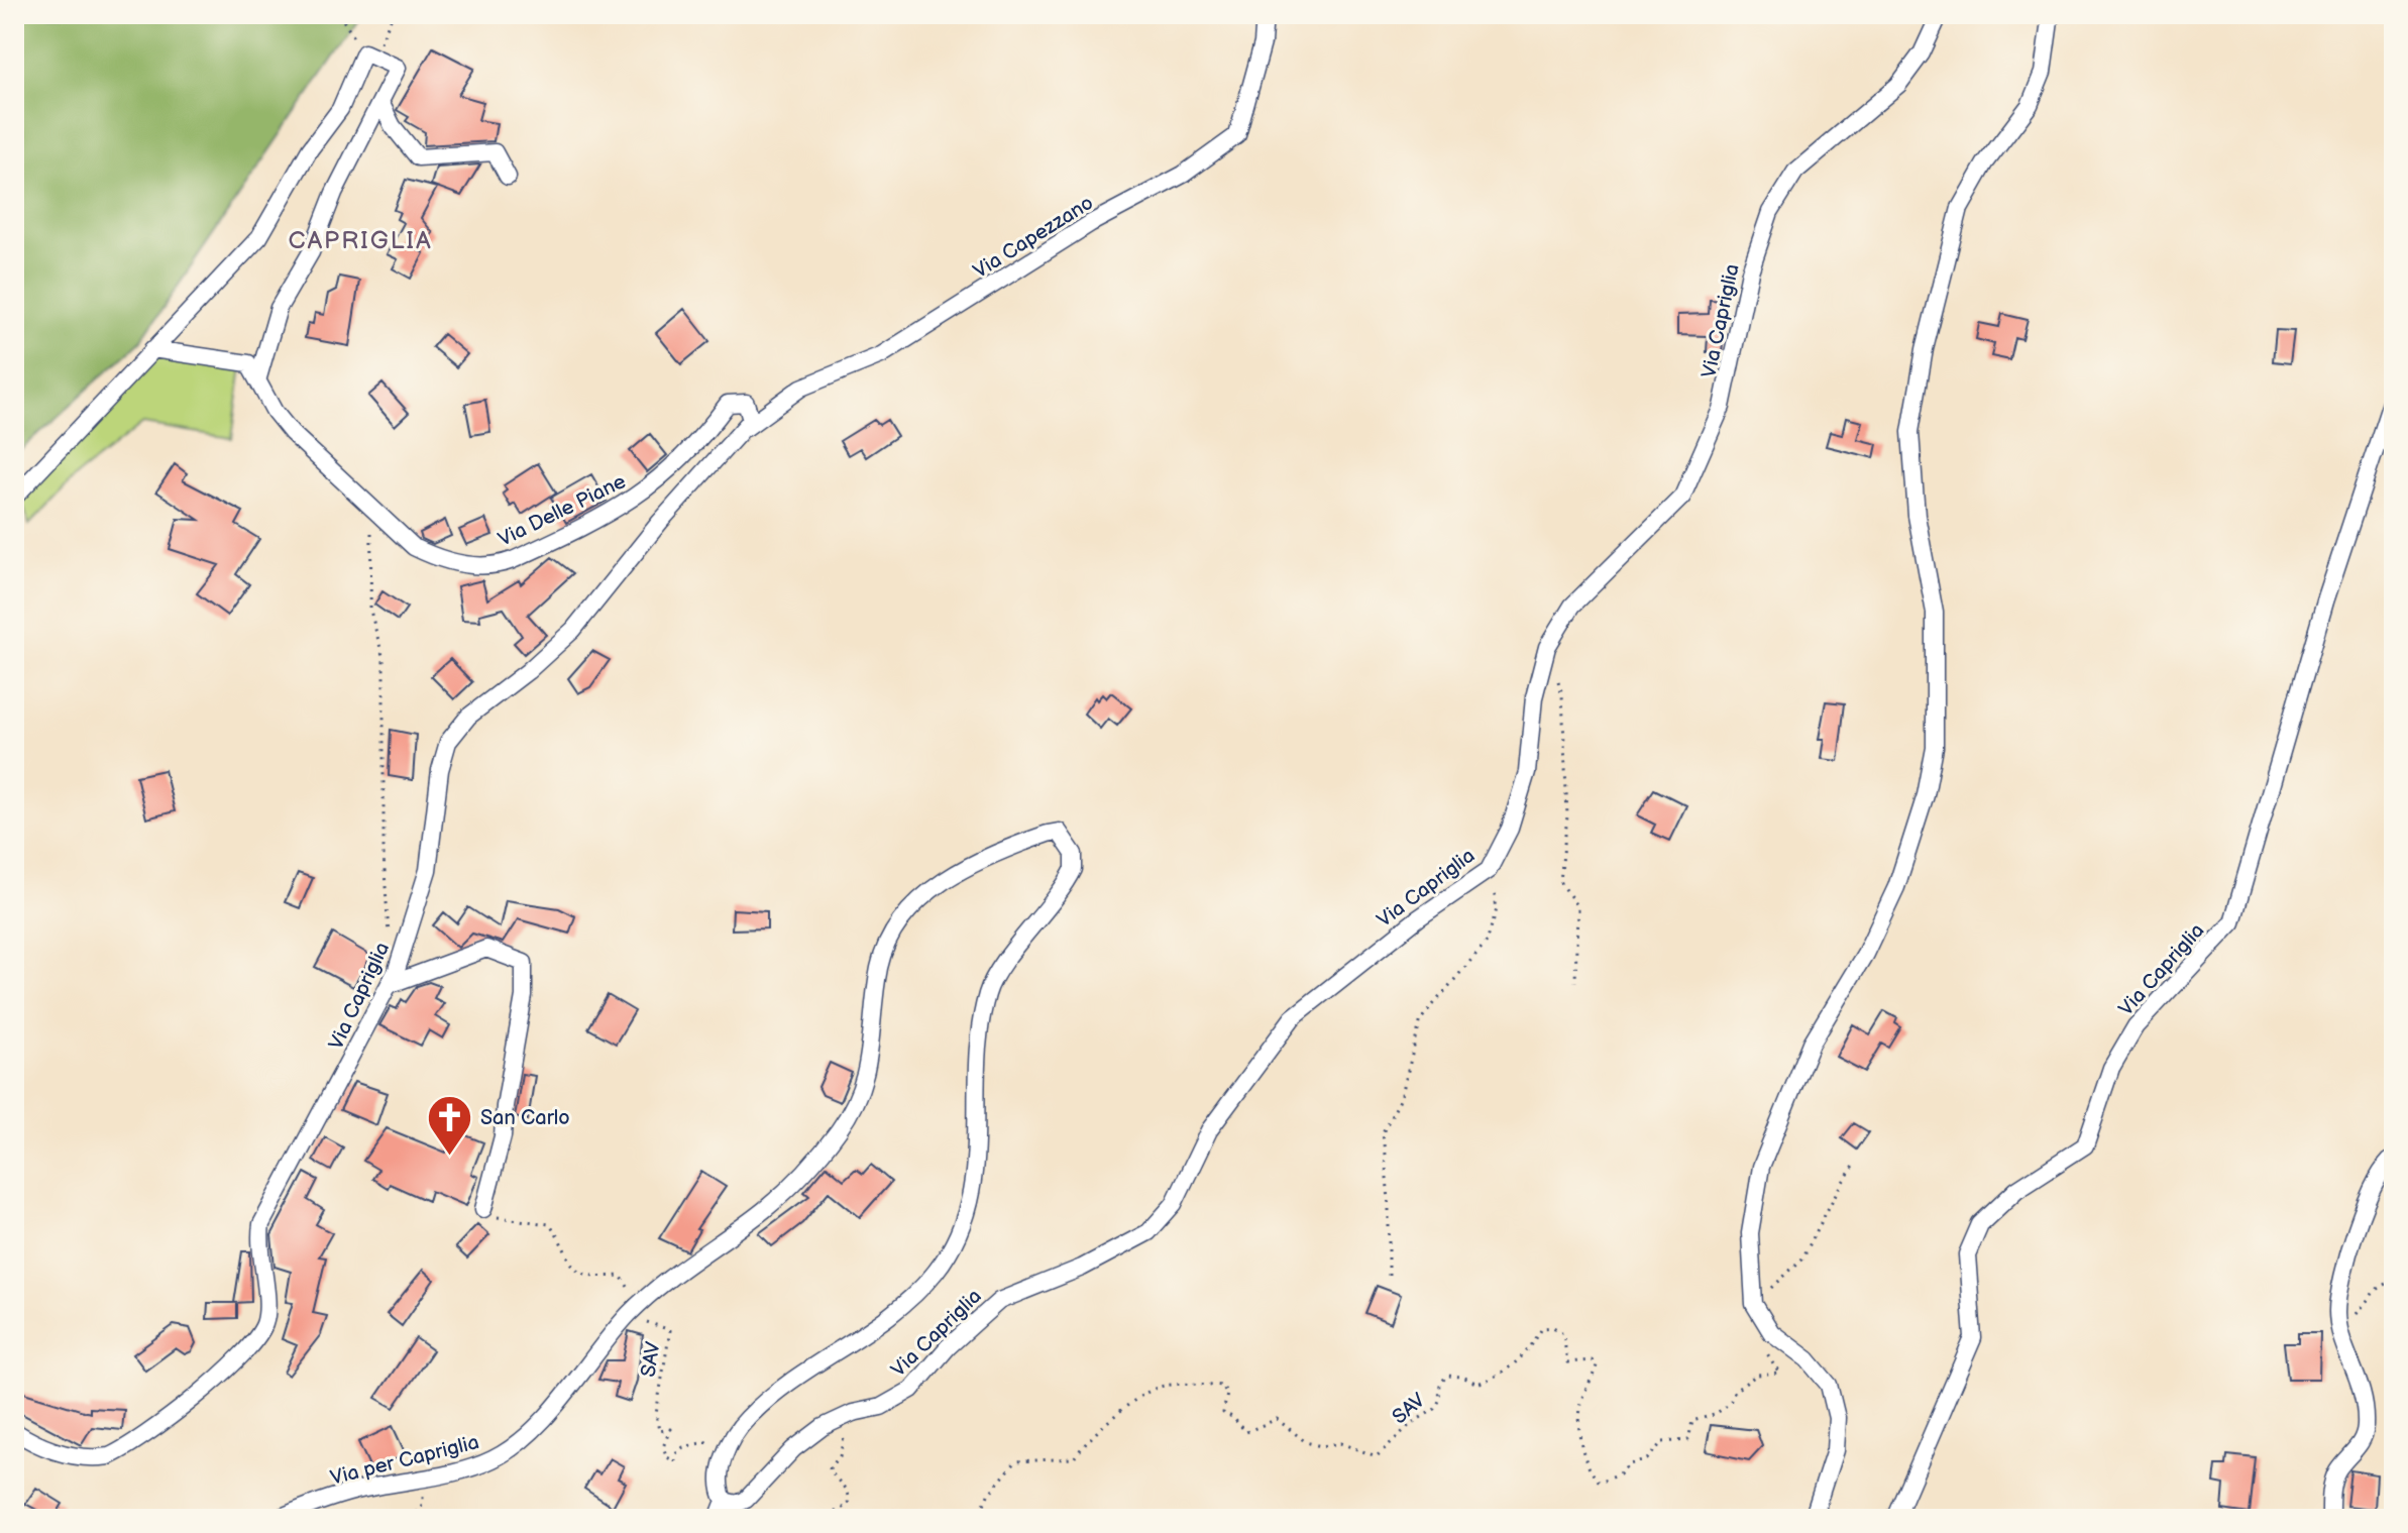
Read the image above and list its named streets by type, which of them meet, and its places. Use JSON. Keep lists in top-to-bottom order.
{
  "streets": {
    "street": [
      "Via Capezzano",
      "Via Capriglia",
      "Via Delle Piane",
      "Via per Capriglia"
    ],
    "path": ["SAV"]
  },
  "crossings": [
    ["Via Capezzano", "Via Capriglia"],
    ["Via Capezzano", "Via Delle Piane"],
    ["Via Capriglia", "Via Delle Piane"],
    ["SAV", "Via per Capriglia"]
  ],
  "districts": ["CAPRIGLIA"],
  "places": {
    "church": ["San Carlo"]
  }
}
